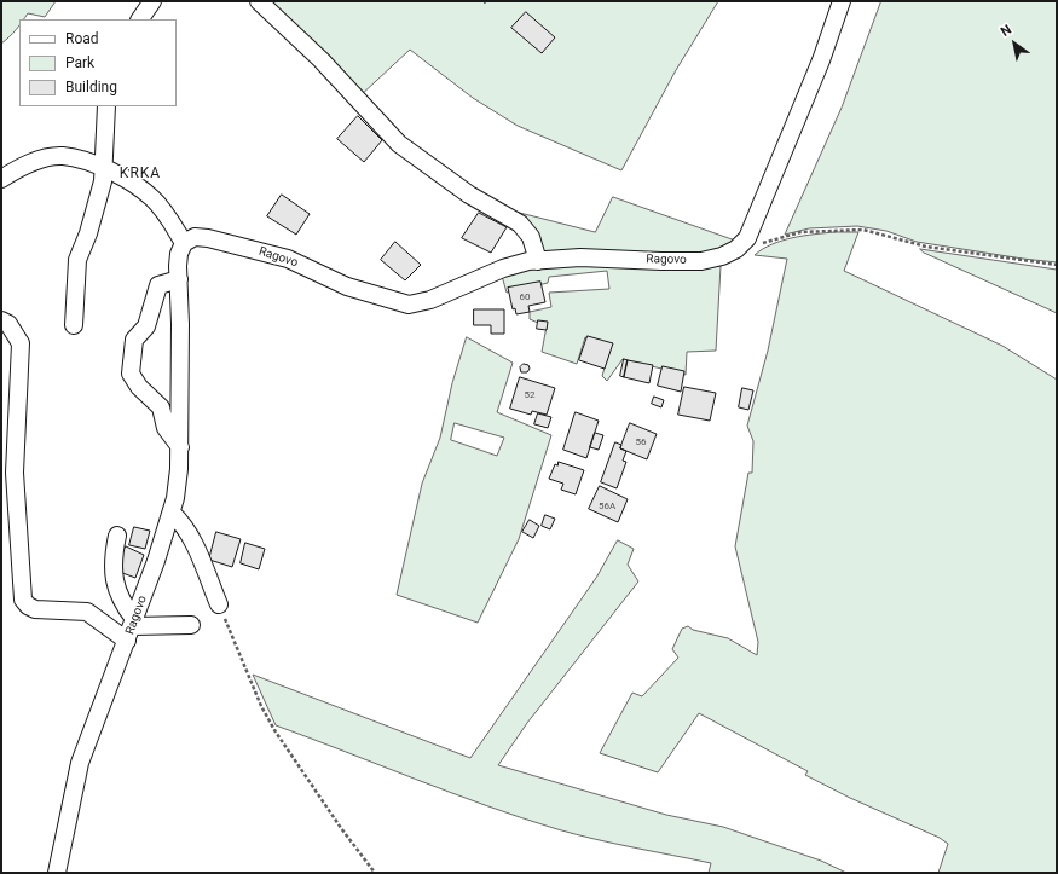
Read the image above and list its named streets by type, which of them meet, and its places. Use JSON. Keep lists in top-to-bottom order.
{
  "streets": {
    "street": ["Ragovo"]
  },
  "districts": ["KRKA"],
  "house_numbers": [
    "60",
    "52",
    "56",
    "56A"
  ],
  "legend": ["Road", "Park", "Building"],
  "north": "top left"
}
